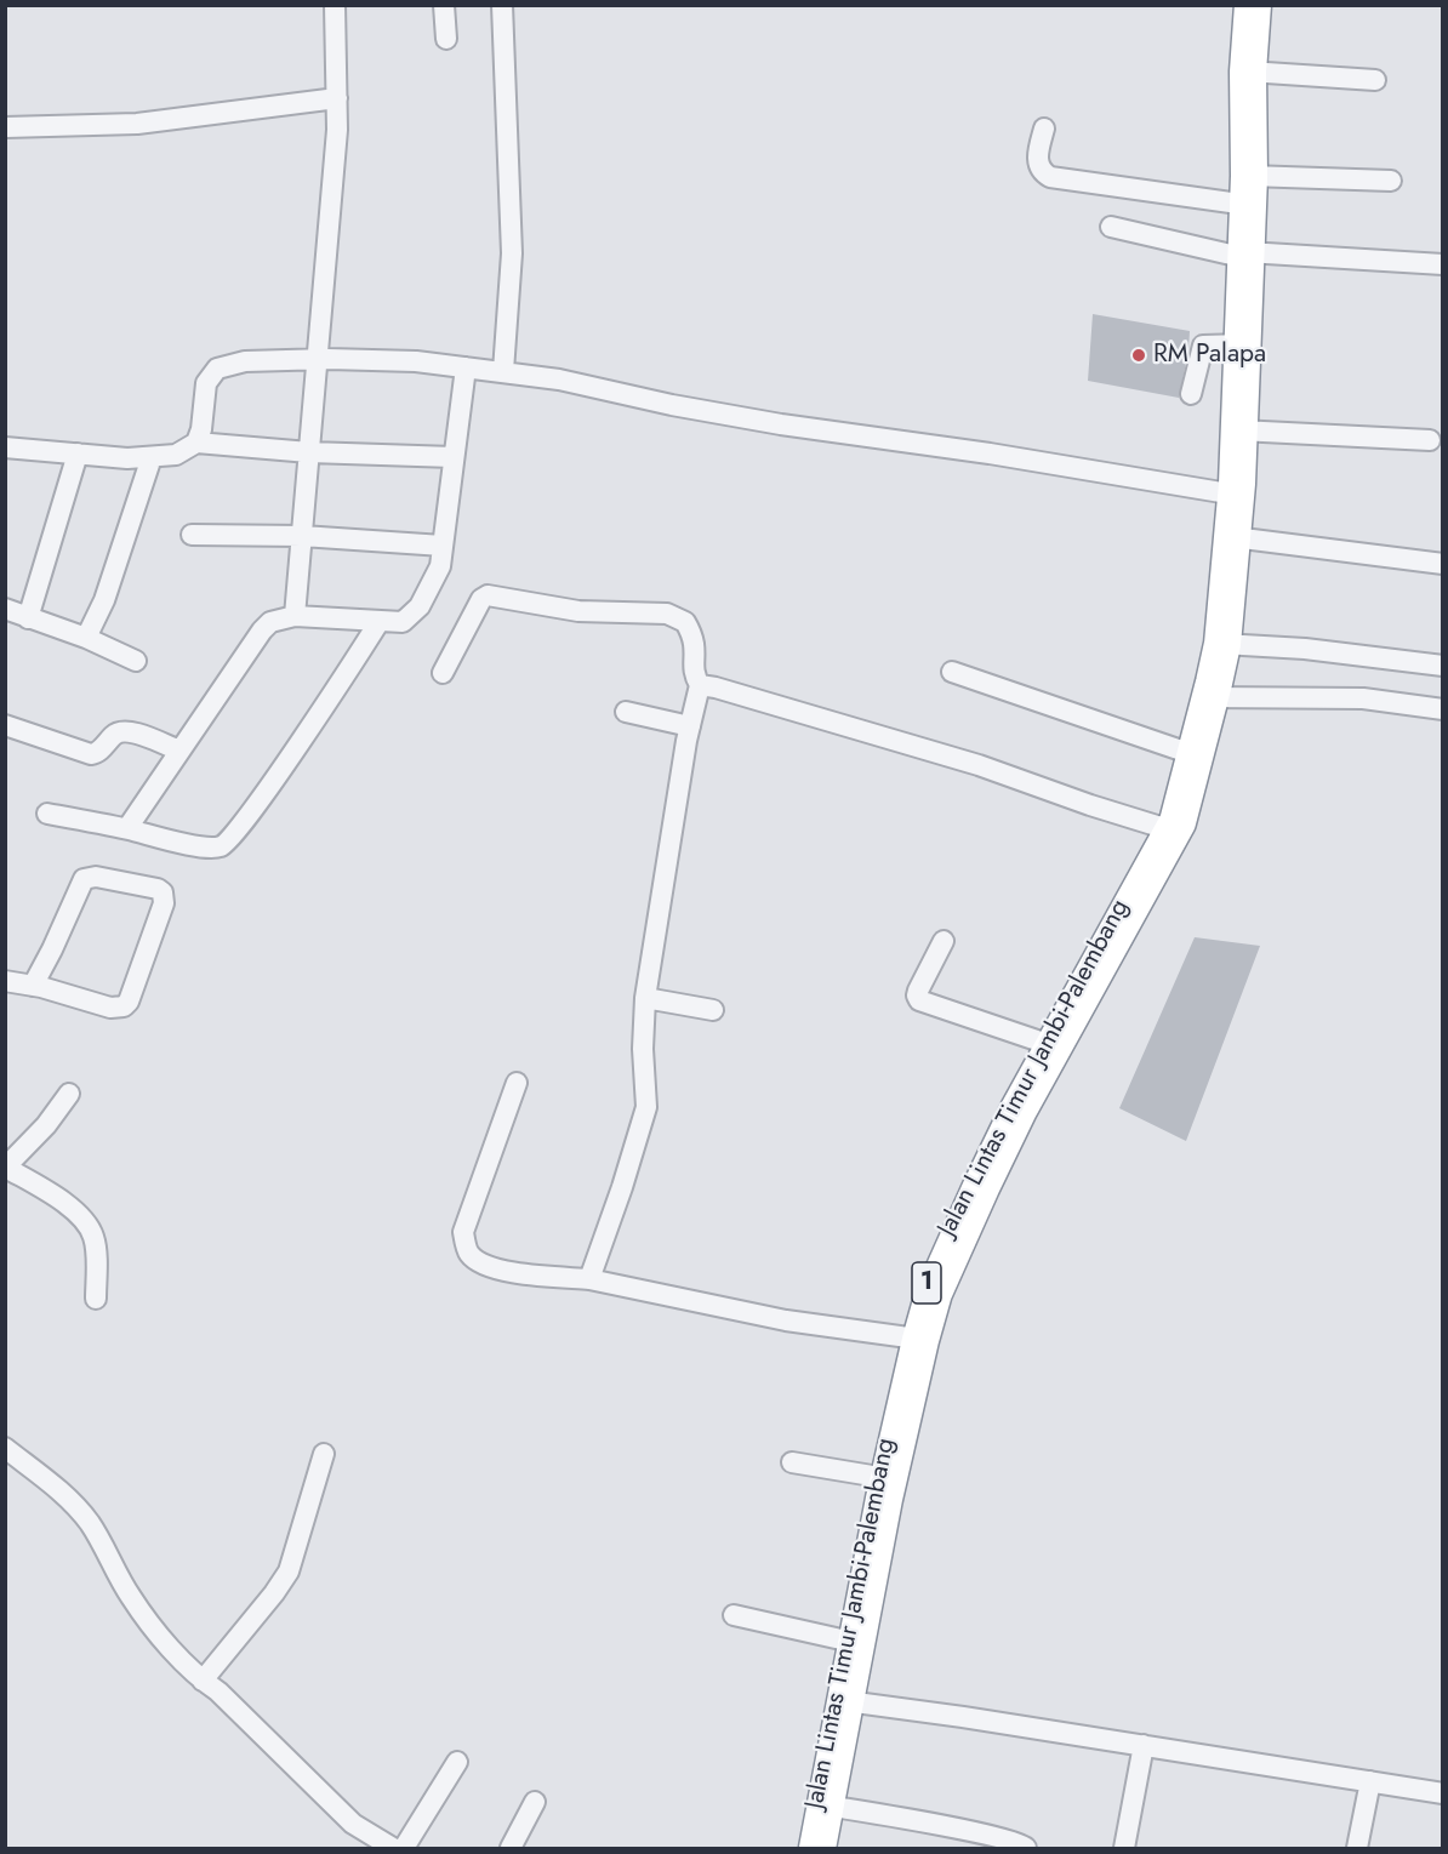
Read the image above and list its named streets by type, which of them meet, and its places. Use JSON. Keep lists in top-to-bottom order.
{
  "streets": {
    "highway": ["Jalan Lintas Timur Jambi-Palembang", "1"]
  },
  "places": ["RM Palapa"]
}
